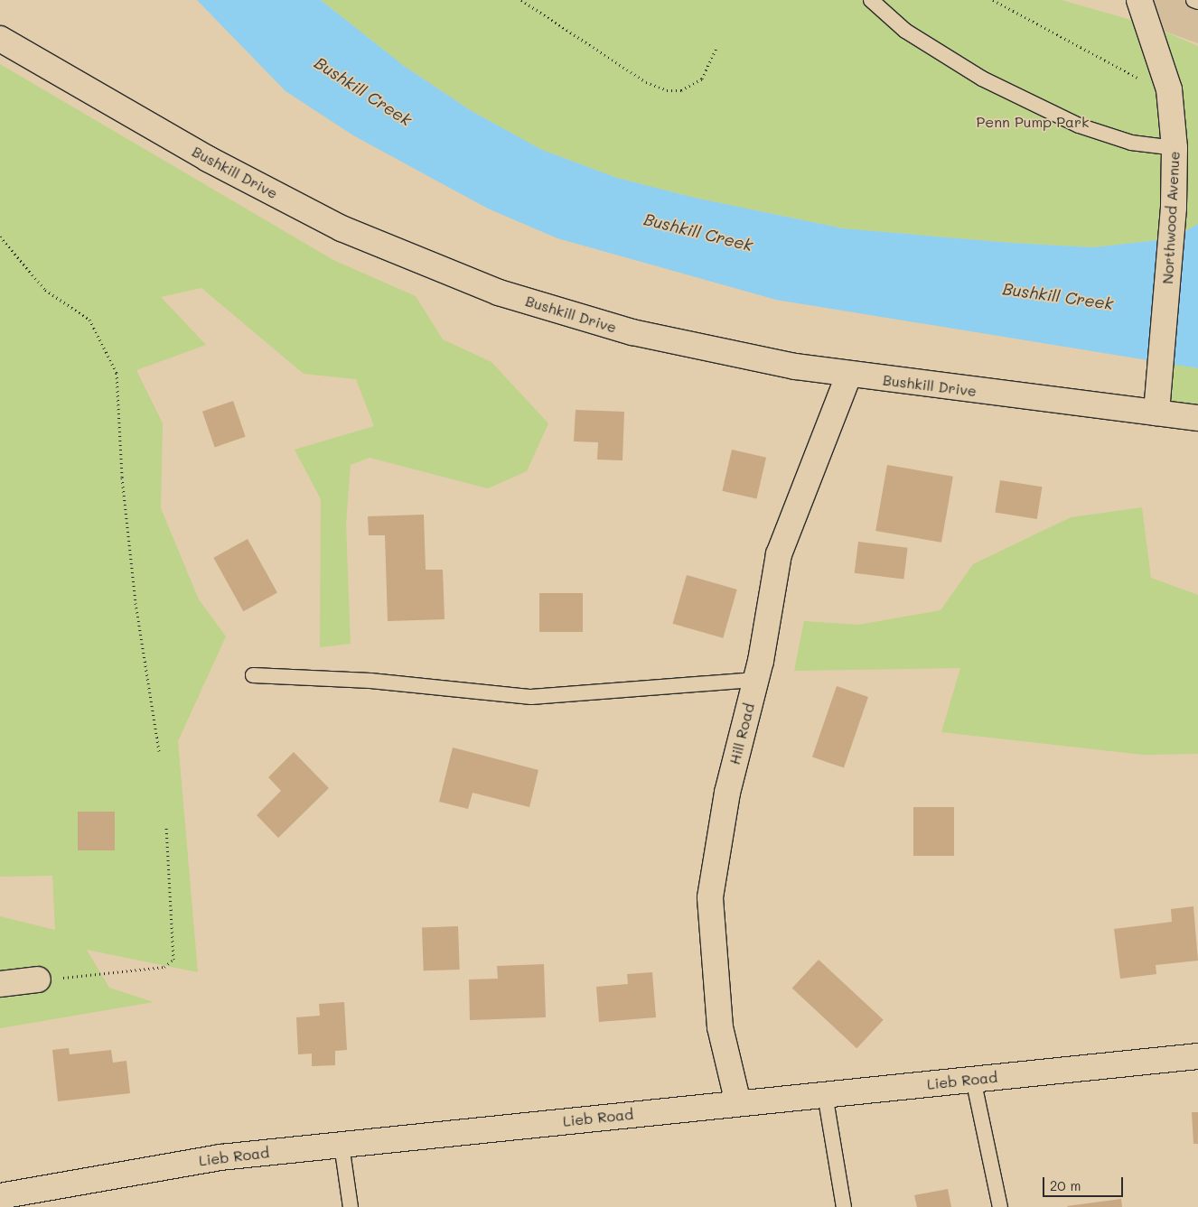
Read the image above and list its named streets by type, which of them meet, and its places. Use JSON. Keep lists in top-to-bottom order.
{
  "streets": {
    "street": [
      "Bushkill Drive",
      "Northwood Avenue",
      "Hill Road",
      "Lieb Road"
    ]
  },
  "crossings": [
    ["Bushkill Drive", "Northwood Avenue"],
    ["Bushkill Drive", "Hill Road"],
    ["Hill Road", "Lieb Road"]
  ],
  "water": ["Bushkill Creek"],
  "parks": ["Penn Pump Park"],
  "scale_bar": "20 m"
}
